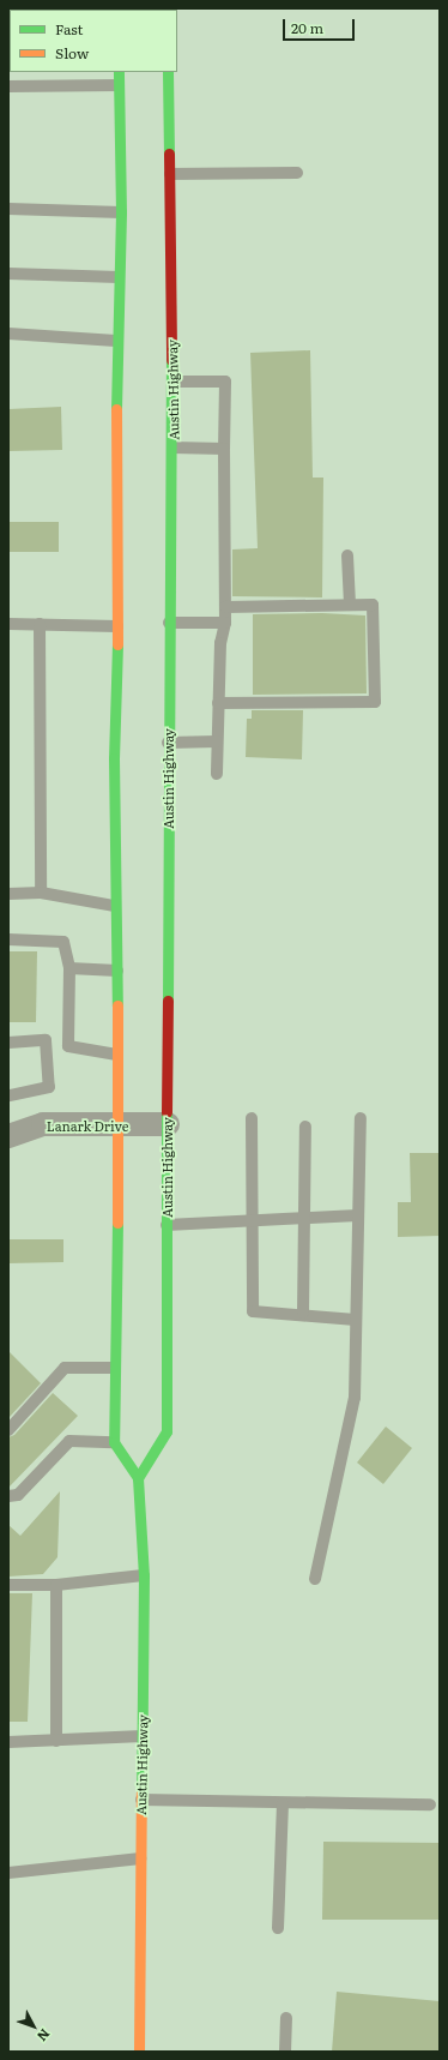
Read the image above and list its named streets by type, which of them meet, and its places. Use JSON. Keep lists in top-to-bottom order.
{
  "streets": {
    "main road": ["Austin Highway"],
    "street": ["Lanark Drive"]
  },
  "crossings": [
    ["Austin Highway", "Lanark Drive"]
  ],
  "legend": ["Fast", "Slow"],
  "scale_bar": "20 m",
  "north": "bottom right"
}
